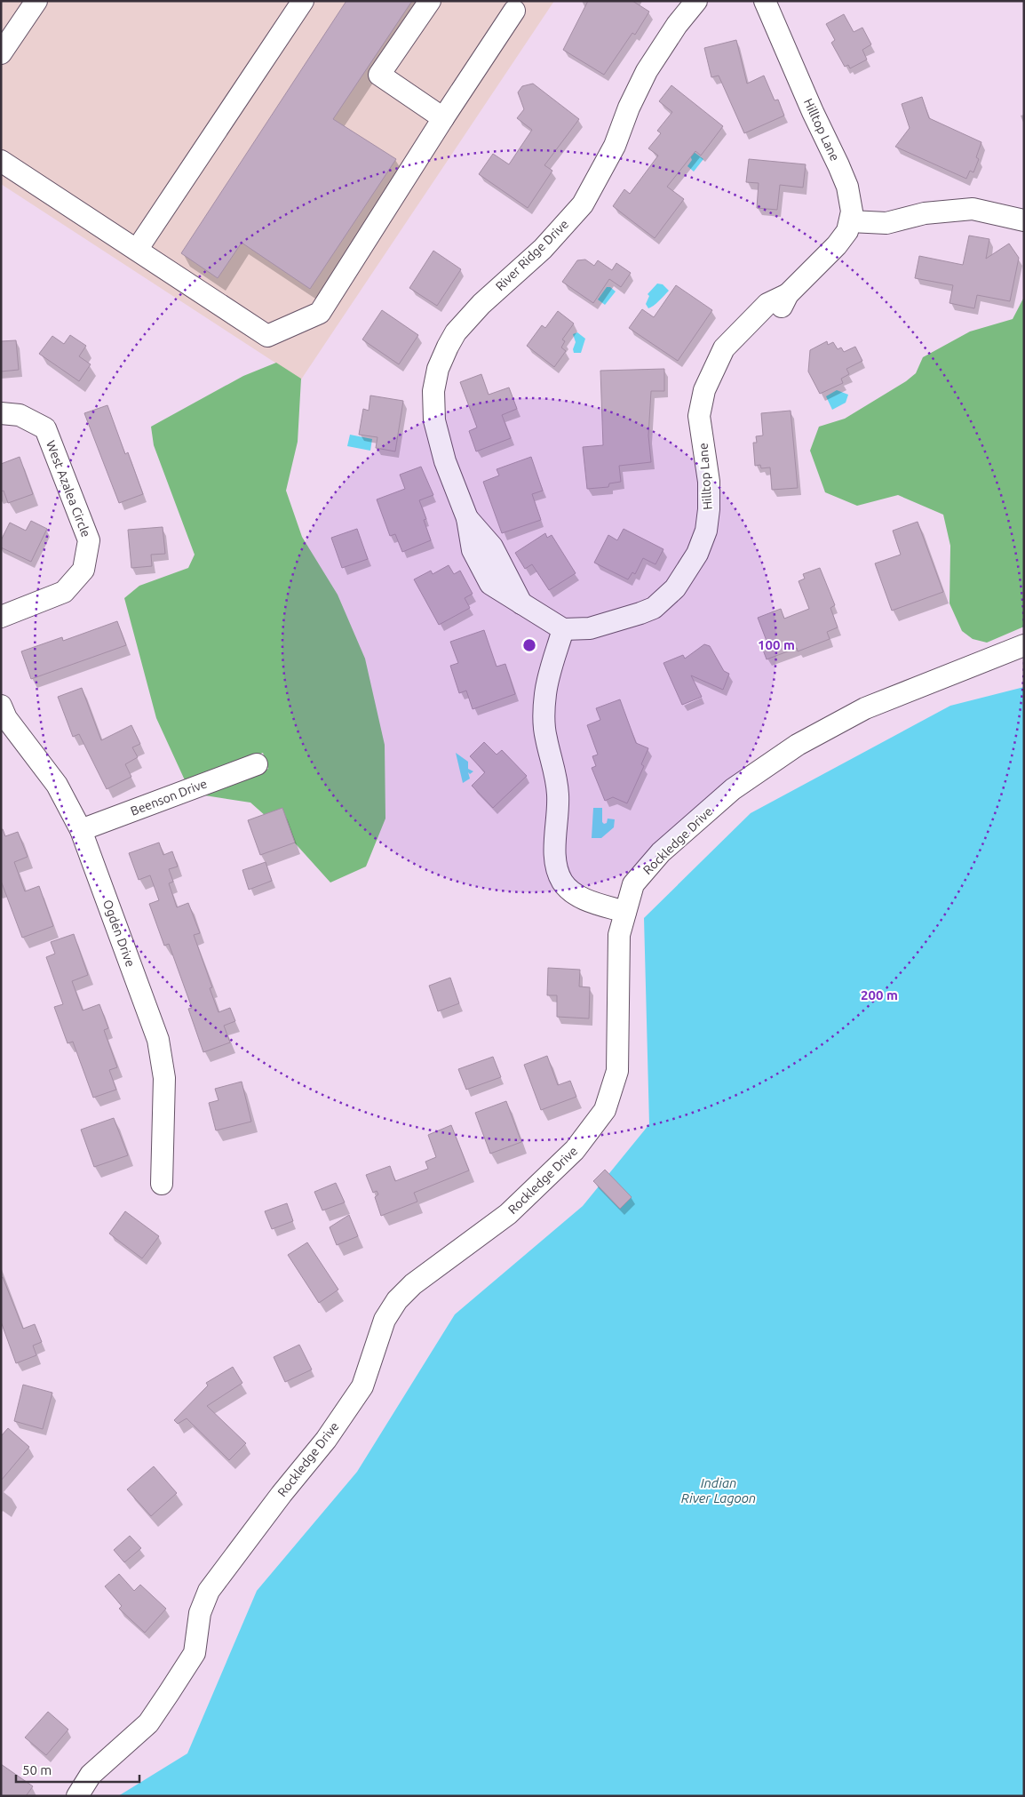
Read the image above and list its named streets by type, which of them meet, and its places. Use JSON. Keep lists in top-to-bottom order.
{
  "streets": {
    "street": [
      "Hilltop Lane",
      "River Ridge Drive",
      "West Azalea Circle",
      "Beenson Drive",
      "Rockledge Drive",
      "Ogden Drive"
    ]
  },
  "crossings": [
    ["Hilltop Lane", "River Ridge Drive"],
    ["Beenson Drive", "Ogden Drive"]
  ],
  "water": ["Indian River Lagoon"],
  "scale_bar": "50 m",
  "rings": ["100 m", "200 m"]
}
